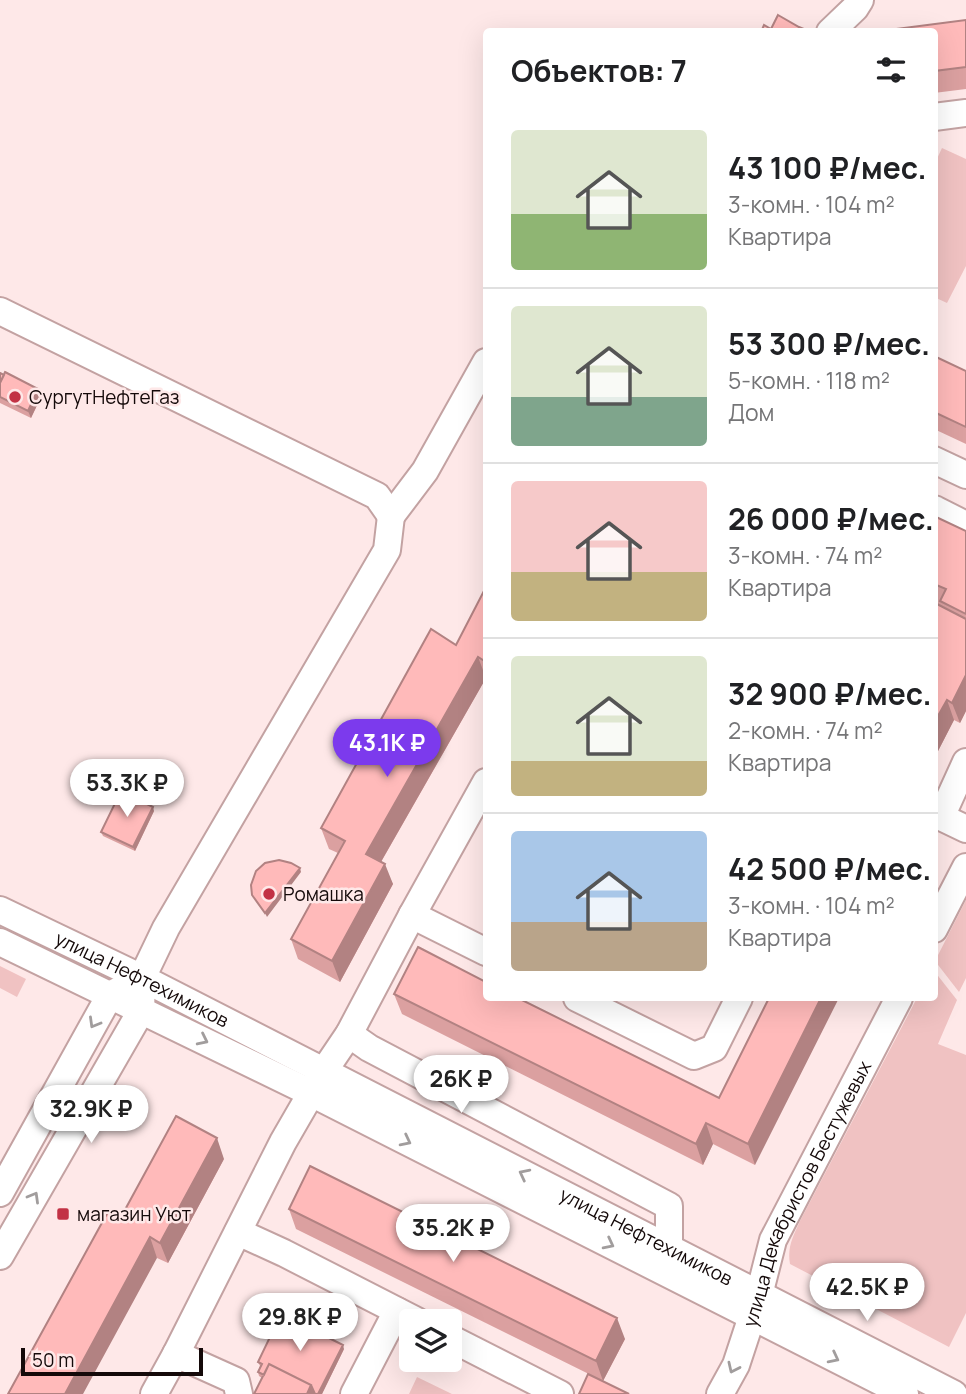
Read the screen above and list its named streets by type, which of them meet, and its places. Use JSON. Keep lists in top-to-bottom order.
{
  "streets": {
    "street": ["улица Нефтехимиков", "улица Декабристов Бестужевых"]
  },
  "crossings": [
    ["улица Нефтехимиков", "улица Декабристов Бестужевых"]
  ],
  "places": {
    "other": ["СургутНефтеГаз", "Ромашка"],
    "transit": ["магазин Уют"]
  },
  "scale_bar": "50 m",
  "page": {
    "heading": "Объектов: 7",
    "list": [
      {
        "name": "43 100 ₽/мес.",
        "note": "3-комн. · 104 m² · Квартира"
      },
      {
        "name": "53 300 ₽/мес.",
        "note": "5-комн. · 118 m² · Дом"
      },
      {
        "name": "26 000 ₽/мес.",
        "note": "3-комн. · 74 m² · Квартира"
      },
      {
        "name": "32 900 ₽/мес.",
        "note": "2-комн. · 74 m² · Квартира"
      },
      {
        "name": "42 500 ₽/мес.",
        "note": "3-комн. · 104 m² · Квартира"
      }
    ],
    "price": [
      "43.1K ₽",
      "53.3K ₽",
      "26K ₽",
      "32.9K ₽",
      "35.2K ₽",
      "42.5K ₽",
      "29.8K ₽"
    ],
    "scale": "50 m"
  }
}
